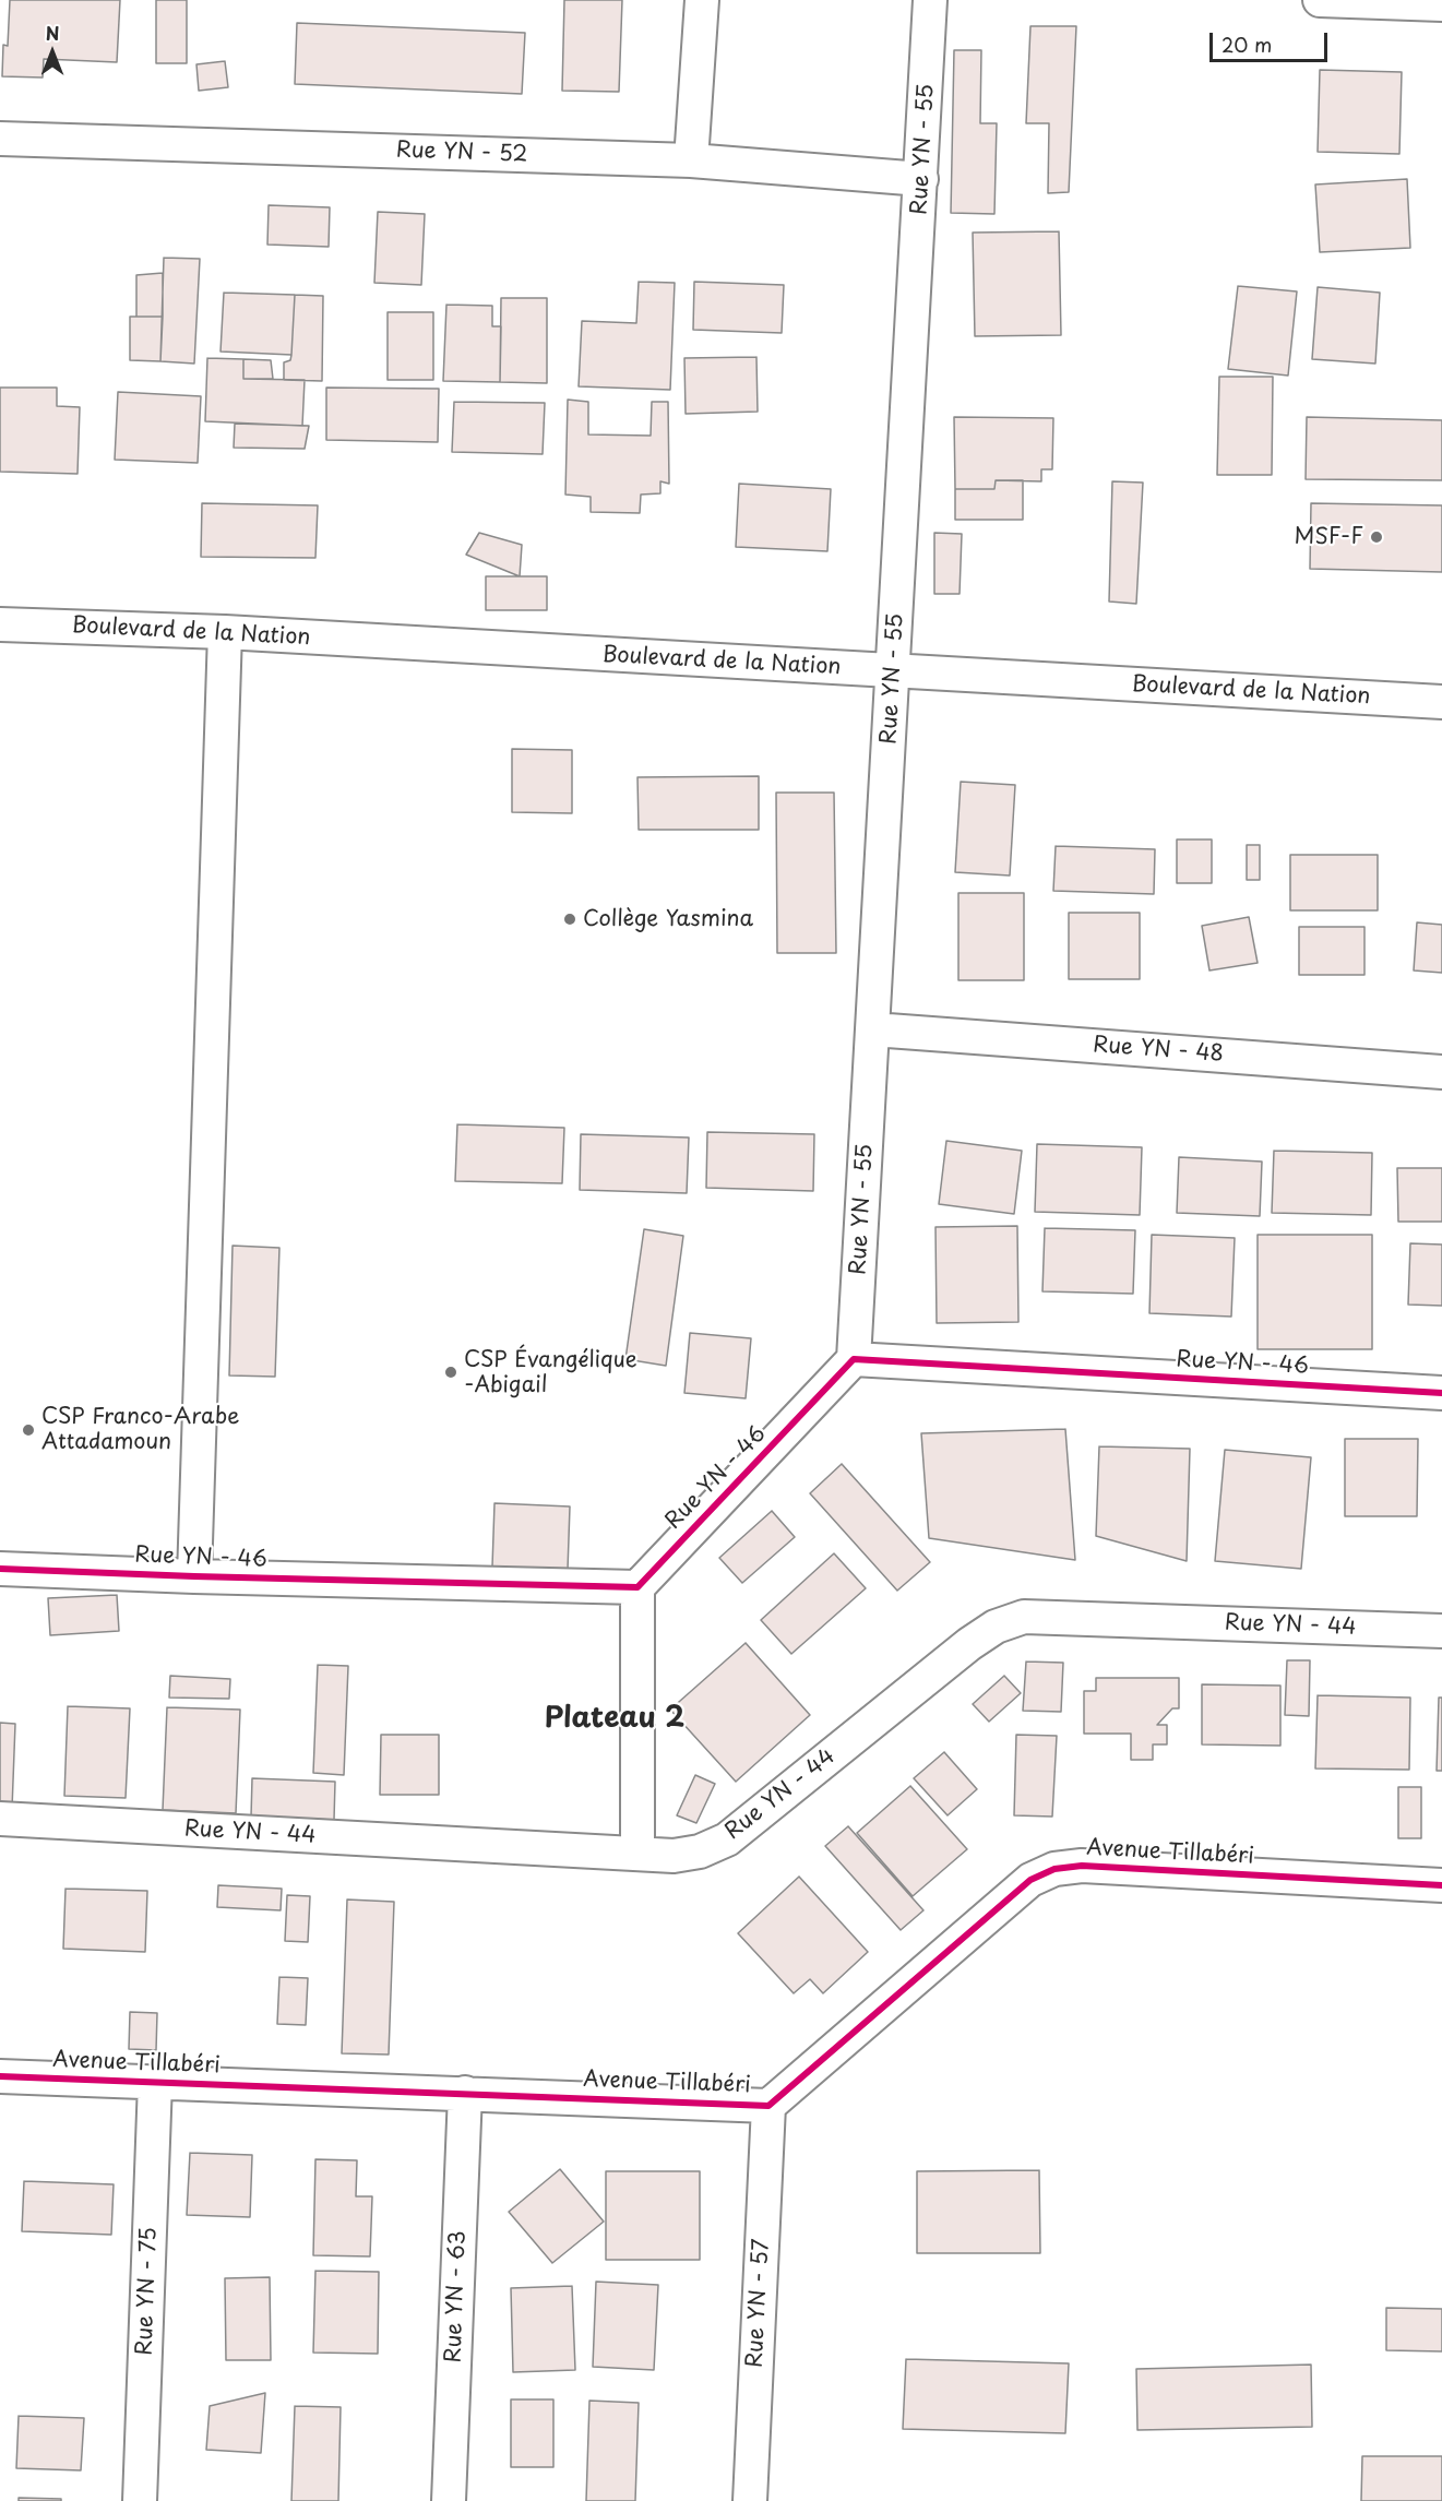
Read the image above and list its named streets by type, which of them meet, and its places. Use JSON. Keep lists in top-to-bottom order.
{
  "streets": {
    "street": [
      "Rue YN - 55",
      "Rue YN - 52",
      "Boulevard de la Nation",
      "Rue YN - 48",
      "Rue YN - 46",
      "Rue YN - 44",
      "Avenue Tillabéri",
      "Rue YN - 75",
      "Rue YN - 63",
      "Rue YN - 57"
    ]
  },
  "crossings": [
    ["Rue YN - 55", "Rue YN - 52"],
    ["Rue YN - 55", "Boulevard de la Nation"],
    ["Rue YN - 55", "Rue YN - 48"],
    ["Rue YN - 55", "Rue YN - 46"],
    ["Avenue Tillabéri", "Rue YN - 75"],
    ["Avenue Tillabéri", "Rue YN - 63"],
    ["Avenue Tillabéri", "Rue YN - 57"]
  ],
  "districts": ["Plateau 2"],
  "places": [
    "MSF-F",
    "Collège Yasmina",
    "CSP Évangélique -Abigail",
    "CSP Franco-Arabe Attadamoun"
  ],
  "scale_bar": "20 m",
  "north": "top"
}
